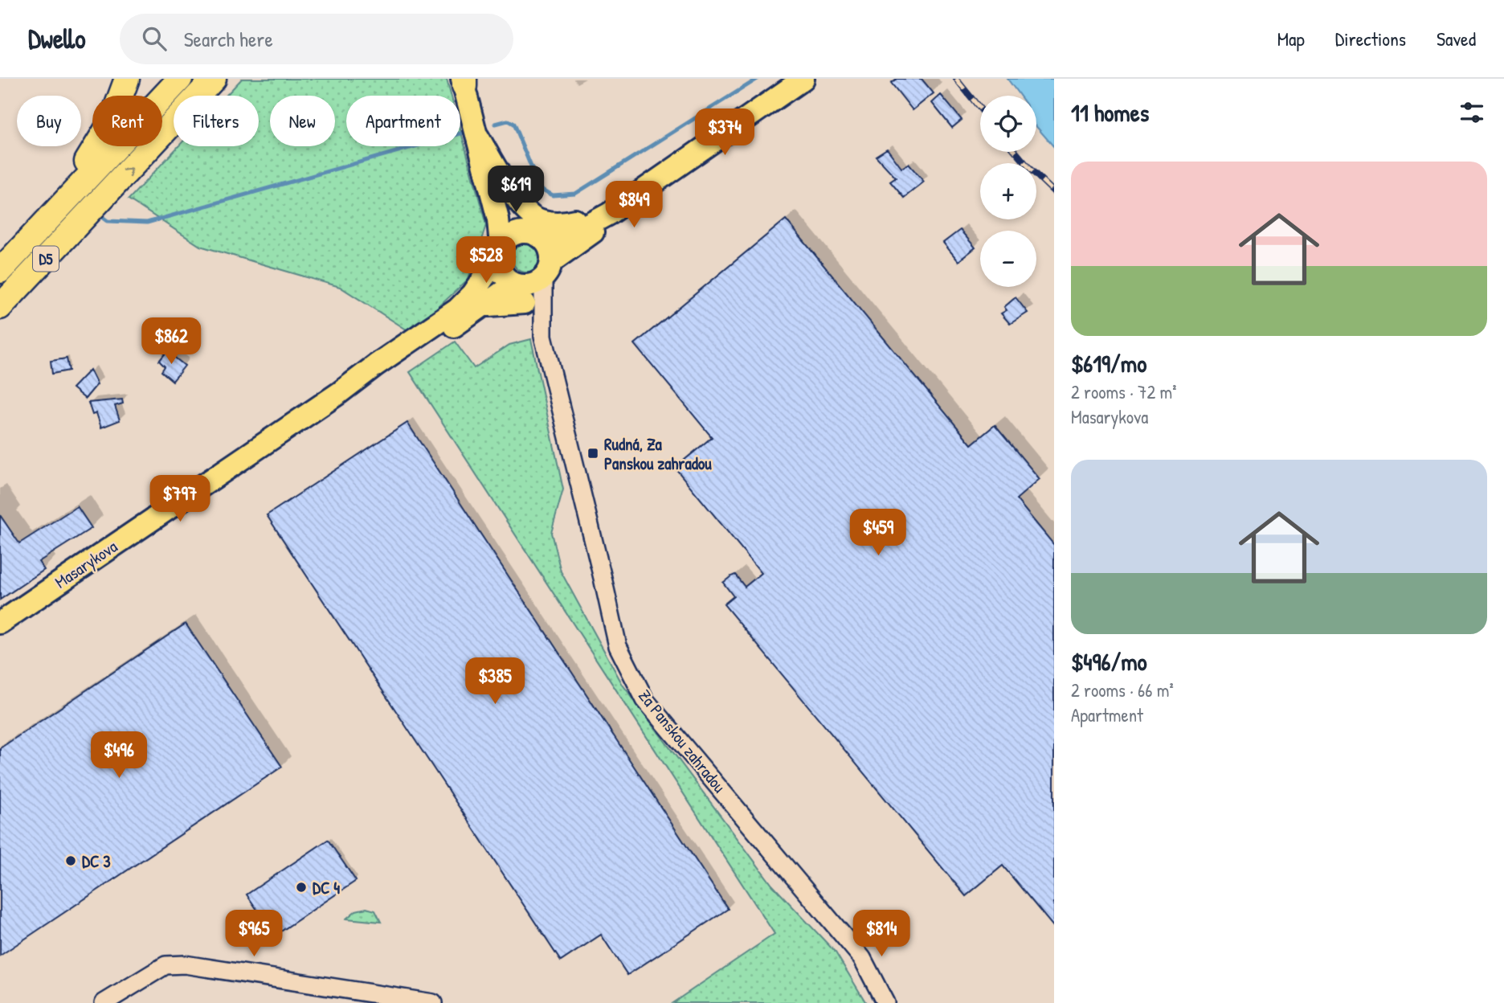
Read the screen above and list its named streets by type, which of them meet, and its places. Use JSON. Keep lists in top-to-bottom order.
{
  "streets": {
    "highway": ["D5"],
    "main road": ["Masarykova"],
    "street": ["Za Panskou zahradou"]
  },
  "crossings": [
    ["Masarykova", "Za Panskou zahradou"]
  ],
  "places": {
    "transit": ["Rudná, Za Panskou zahradou"],
    "other": ["DC 3", "DC 4"]
  },
  "page": {
    "header": "Dwello",
    "search": "Search here",
    "nav": ["Map", "Directions", "Saved"],
    "heading": "11 homes",
    "map_buttons": ["+", "−"],
    "chip": [
      "Buy",
      "Rent",
      "Filters",
      "New",
      "Apartment"
    ],
    "price": [
      "$374",
      "$619",
      "$849",
      "$528",
      "$862",
      "$797",
      "$459",
      "$385",
      "$496",
      "$965",
      "$814"
    ],
    "list": [
      {
        "name": "$619/mo",
        "note": "2 rooms · 72 m² · Masarykova"
      },
      {
        "name": "$496/mo",
        "note": "2 rooms · 66 m² · Apartment"
      }
    ]
  }
}
